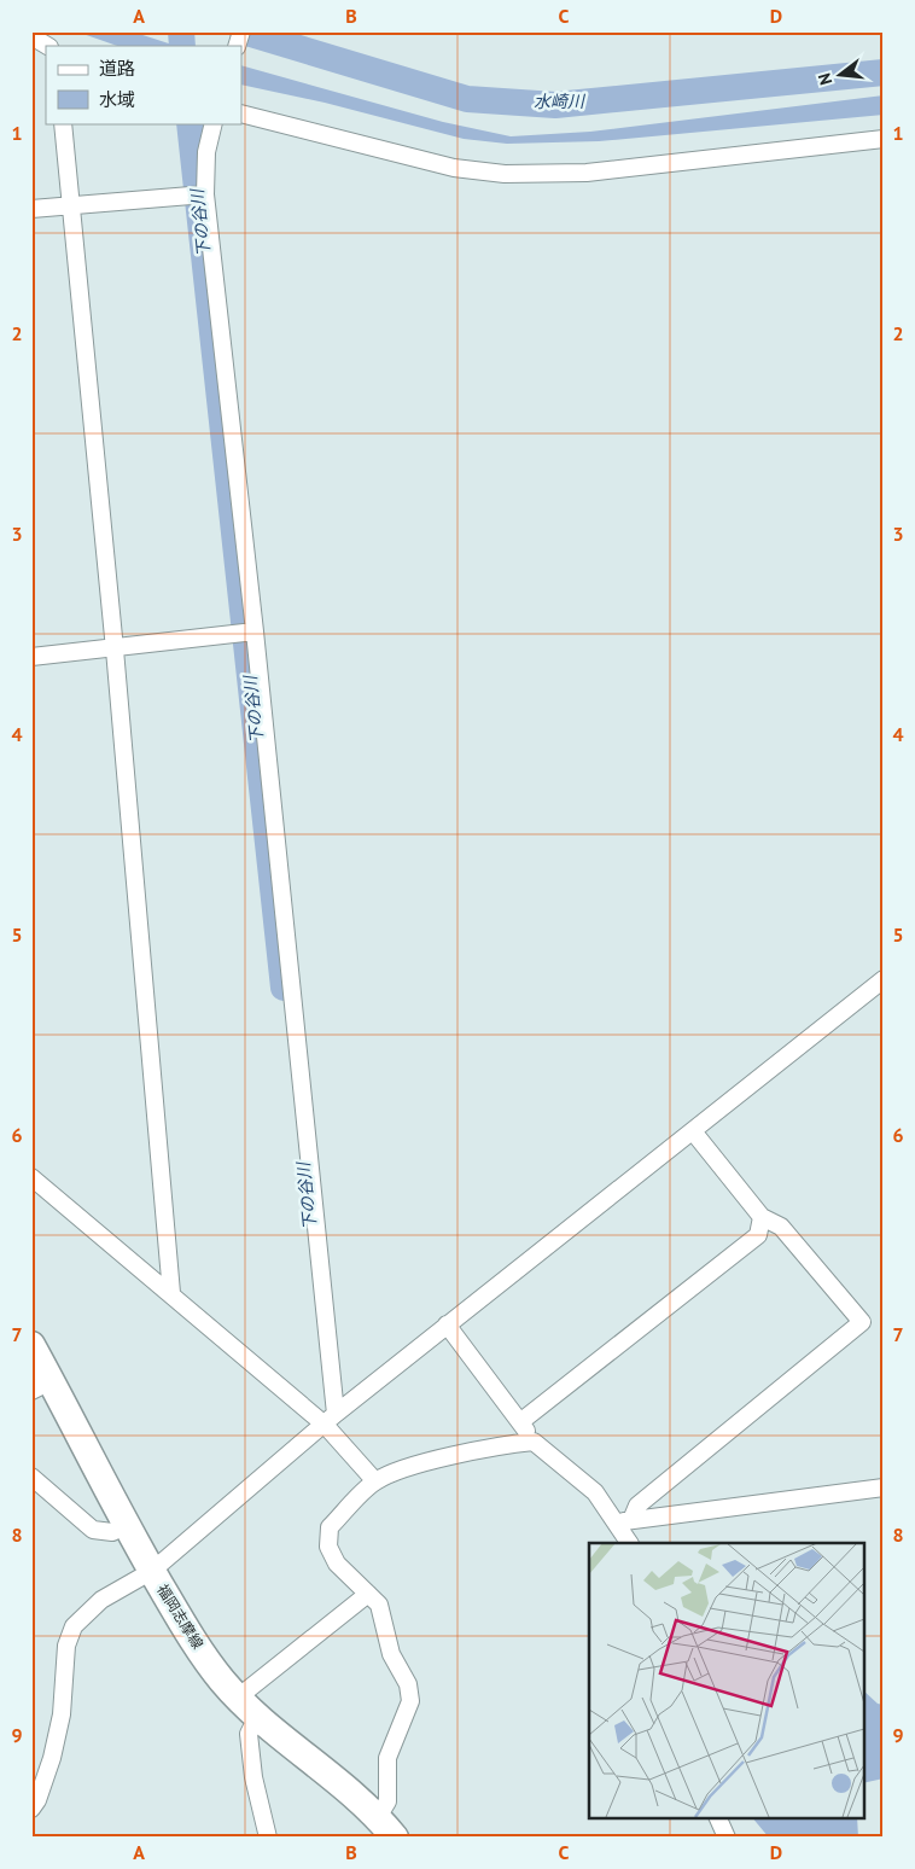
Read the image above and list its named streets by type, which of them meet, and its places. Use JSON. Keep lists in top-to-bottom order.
{
  "streets": {
    "main road": ["福岡志摩線"]
  },
  "water": ["水崎川", "下の谷川"],
  "legend": ["道路", "水域"],
  "north": "left",
  "grid": {
    "columns": [
      "A",
      "B",
      "C",
      "D"
    ],
    "rows": [
      "1",
      "2",
      "3",
      "4",
      "5",
      "6",
      "7",
      "8",
      "9"
    ]
  }
}
